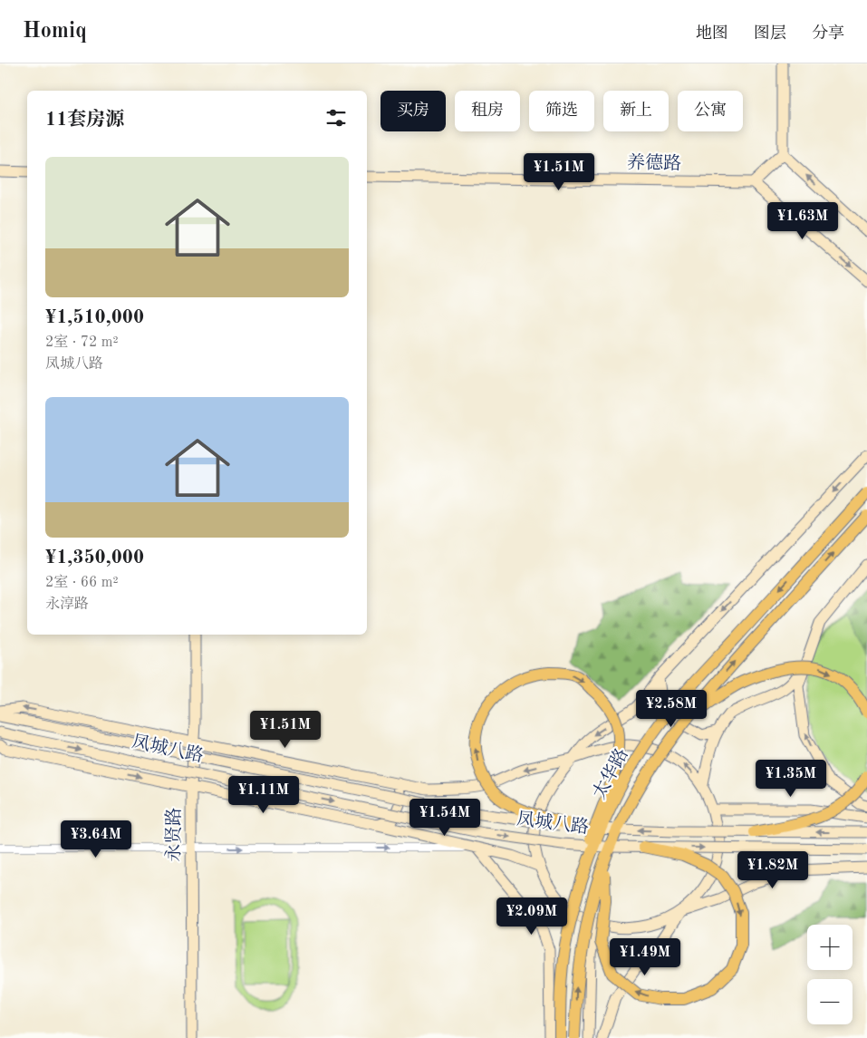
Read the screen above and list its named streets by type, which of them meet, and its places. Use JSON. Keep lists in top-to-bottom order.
{
  "streets": {
    "main road": ["太华路"],
    "street": ["养德路", "凤城八路", "永贤路"]
  },
  "crossings": [
    ["凤城八路", "永贤路"]
  ],
  "page": {
    "header": "Homiq",
    "nav": ["地图", "图层", "分享"],
    "chip": [
      "买房",
      "租房",
      "筛选",
      "新上",
      "公寓"
    ],
    "heading": "11套房源",
    "list": [
      {
        "name": "¥1,510,000",
        "note": "2室 · 72 m² · 凤城八路"
      },
      {
        "name": "¥1,350,000",
        "note": "2室 · 66 m² · 永淳路"
      }
    ],
    "price": [
      "¥1.51M",
      "¥1.63M",
      "¥2.58M",
      "¥1.51M",
      "¥1.35M",
      "¥1.11M",
      "¥1.54M",
      "¥3.64M",
      "¥1.82M",
      "¥2.09M",
      "¥1.49M"
    ],
    "map_buttons": ["+", "−"]
  }
}
